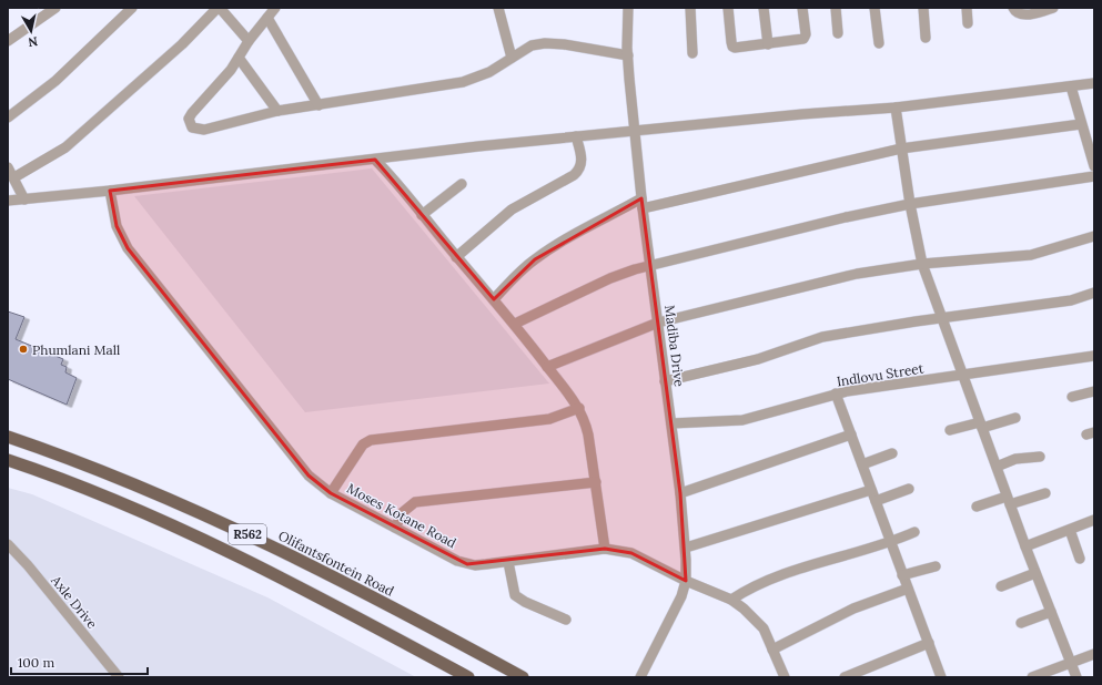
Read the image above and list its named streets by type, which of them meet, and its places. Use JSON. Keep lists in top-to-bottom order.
{
  "streets": {
    "main road": ["R562", "Olifantsfontein Road"],
    "street": [
      "Madiba Drive",
      "Indlovu Street",
      "Moses Kotane Road",
      "Axle Drive"
    ]
  },
  "crossings": [
    ["Madiba Drive", "Indlovu Street"],
    ["Madiba Drive", "Moses Kotane Road"]
  ],
  "places": ["Phumlani Mall"],
  "scale_bar": "100 m",
  "north": "bottom"
}
